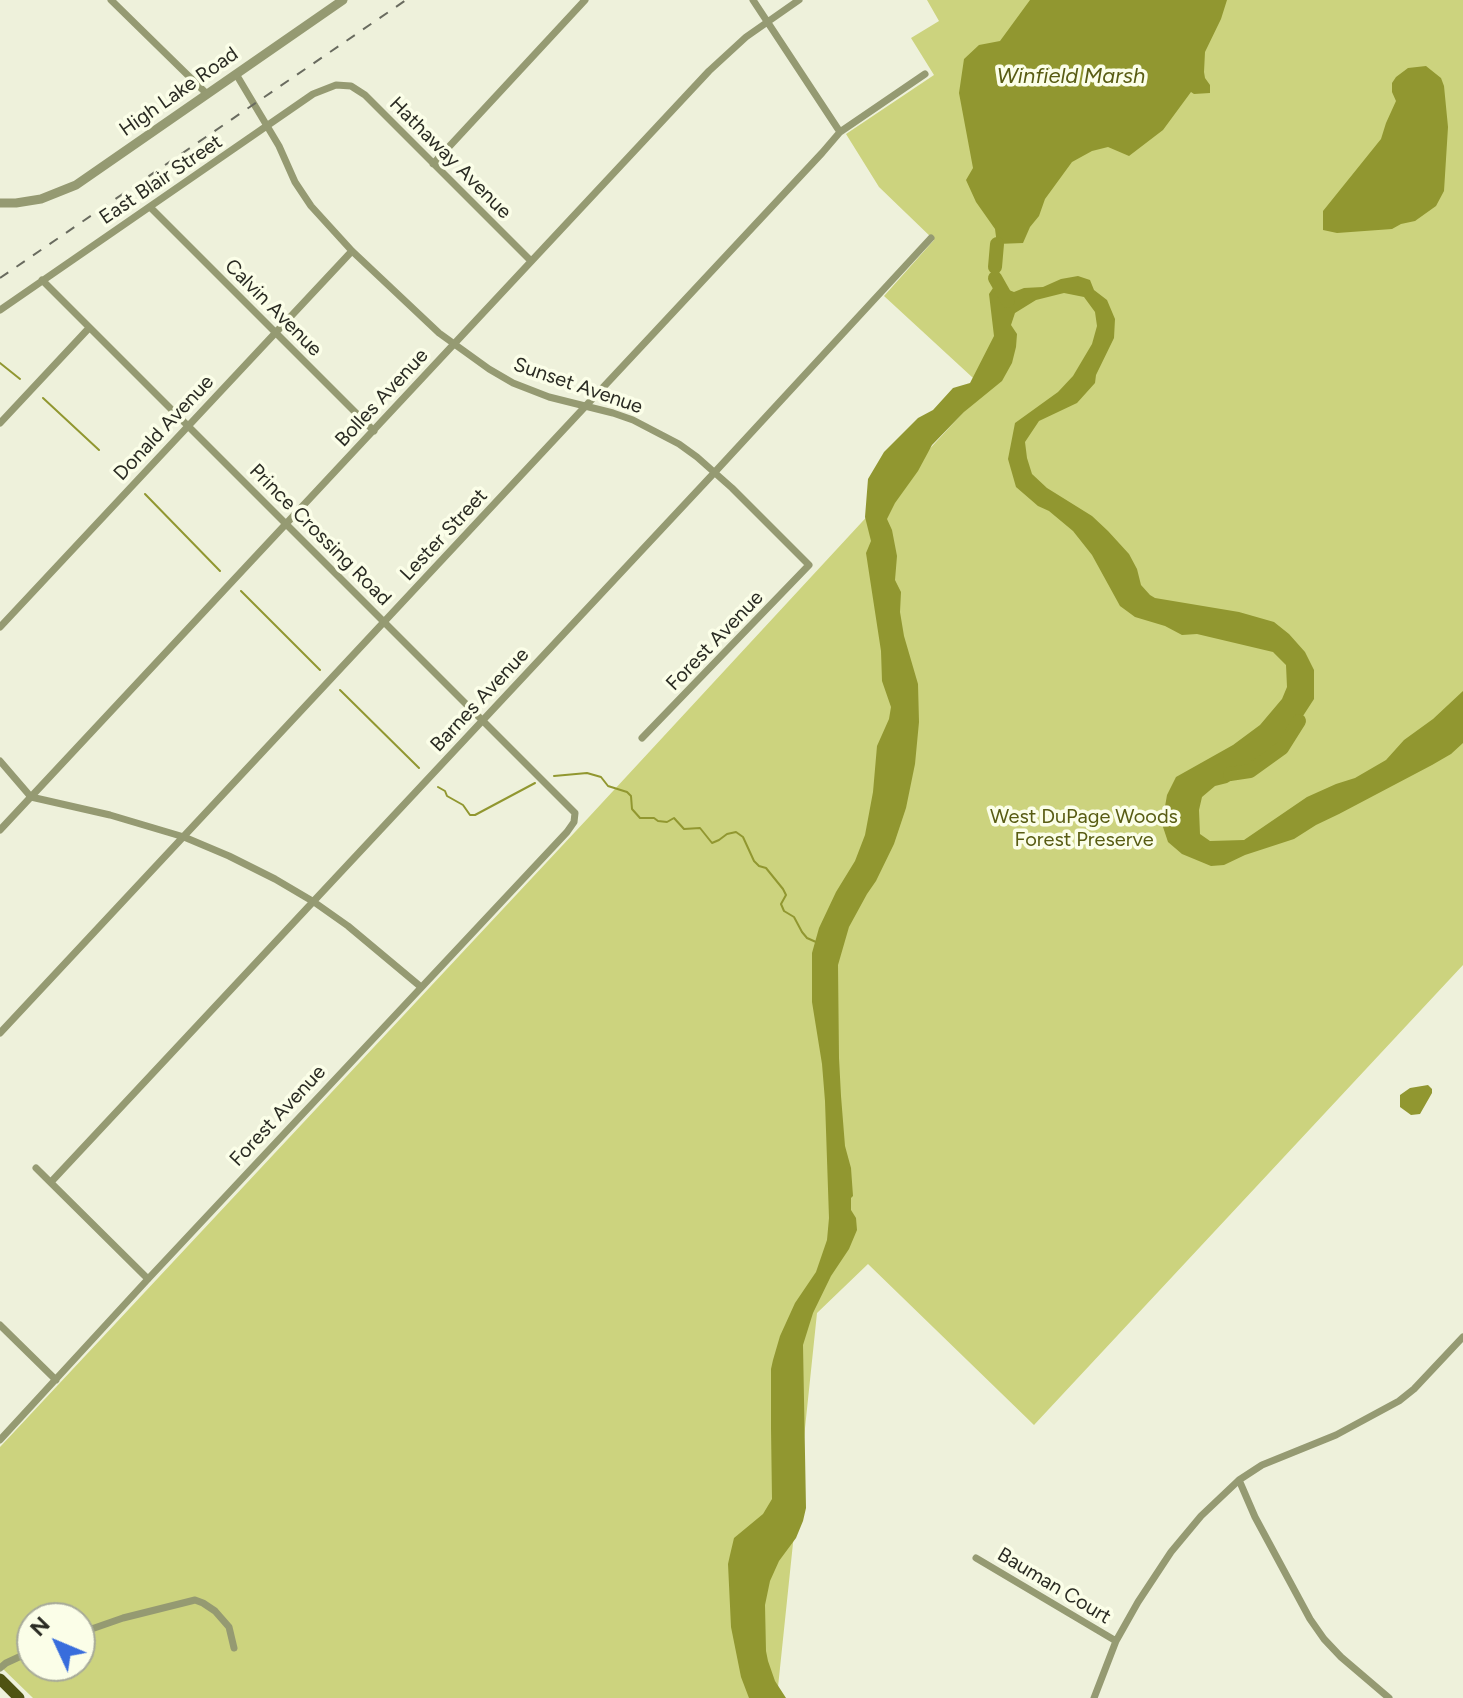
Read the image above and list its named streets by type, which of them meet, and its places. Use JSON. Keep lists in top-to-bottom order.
{
  "streets": {
    "street": [
      "High Lake Road",
      "Hathaway Avenue",
      "East Blair Street",
      "Calvin Avenue",
      "Sunset Avenue",
      "Bolles Avenue",
      "Donald Avenue",
      "Prince Crossing Road",
      "Lester Street",
      "Forest Avenue",
      "Barnes Avenue",
      "Bauman Court"
    ]
  },
  "crossings": [
    ["High Lake Road", "Sunset Avenue"],
    ["Hathaway Avenue", "East Blair Street"],
    ["Hathaway Avenue", "Bolles Avenue"],
    ["East Blair Street", "Calvin Avenue"],
    ["East Blair Street", "Sunset Avenue"],
    ["East Blair Street", "Prince Crossing Road"],
    ["Calvin Avenue", "Bolles Avenue"],
    ["Calvin Avenue", "Donald Avenue"],
    ["Sunset Avenue", "Bolles Avenue"],
    ["Sunset Avenue", "Donald Avenue"],
    ["Sunset Avenue", "Lester Street"],
    ["Sunset Avenue", "Forest Avenue"],
    ["Sunset Avenue", "Barnes Avenue"],
    ["Bolles Avenue", "Prince Crossing Road"],
    ["Donald Avenue", "Prince Crossing Road"],
    ["Prince Crossing Road", "Lester Street"],
    ["Prince Crossing Road", "Forest Avenue"],
    ["Prince Crossing Road", "Barnes Avenue"]
  ],
  "water": ["Winfield Marsh"],
  "parks": ["West DuPage Woods Forest Preserve"],
  "north": "top left"
}
